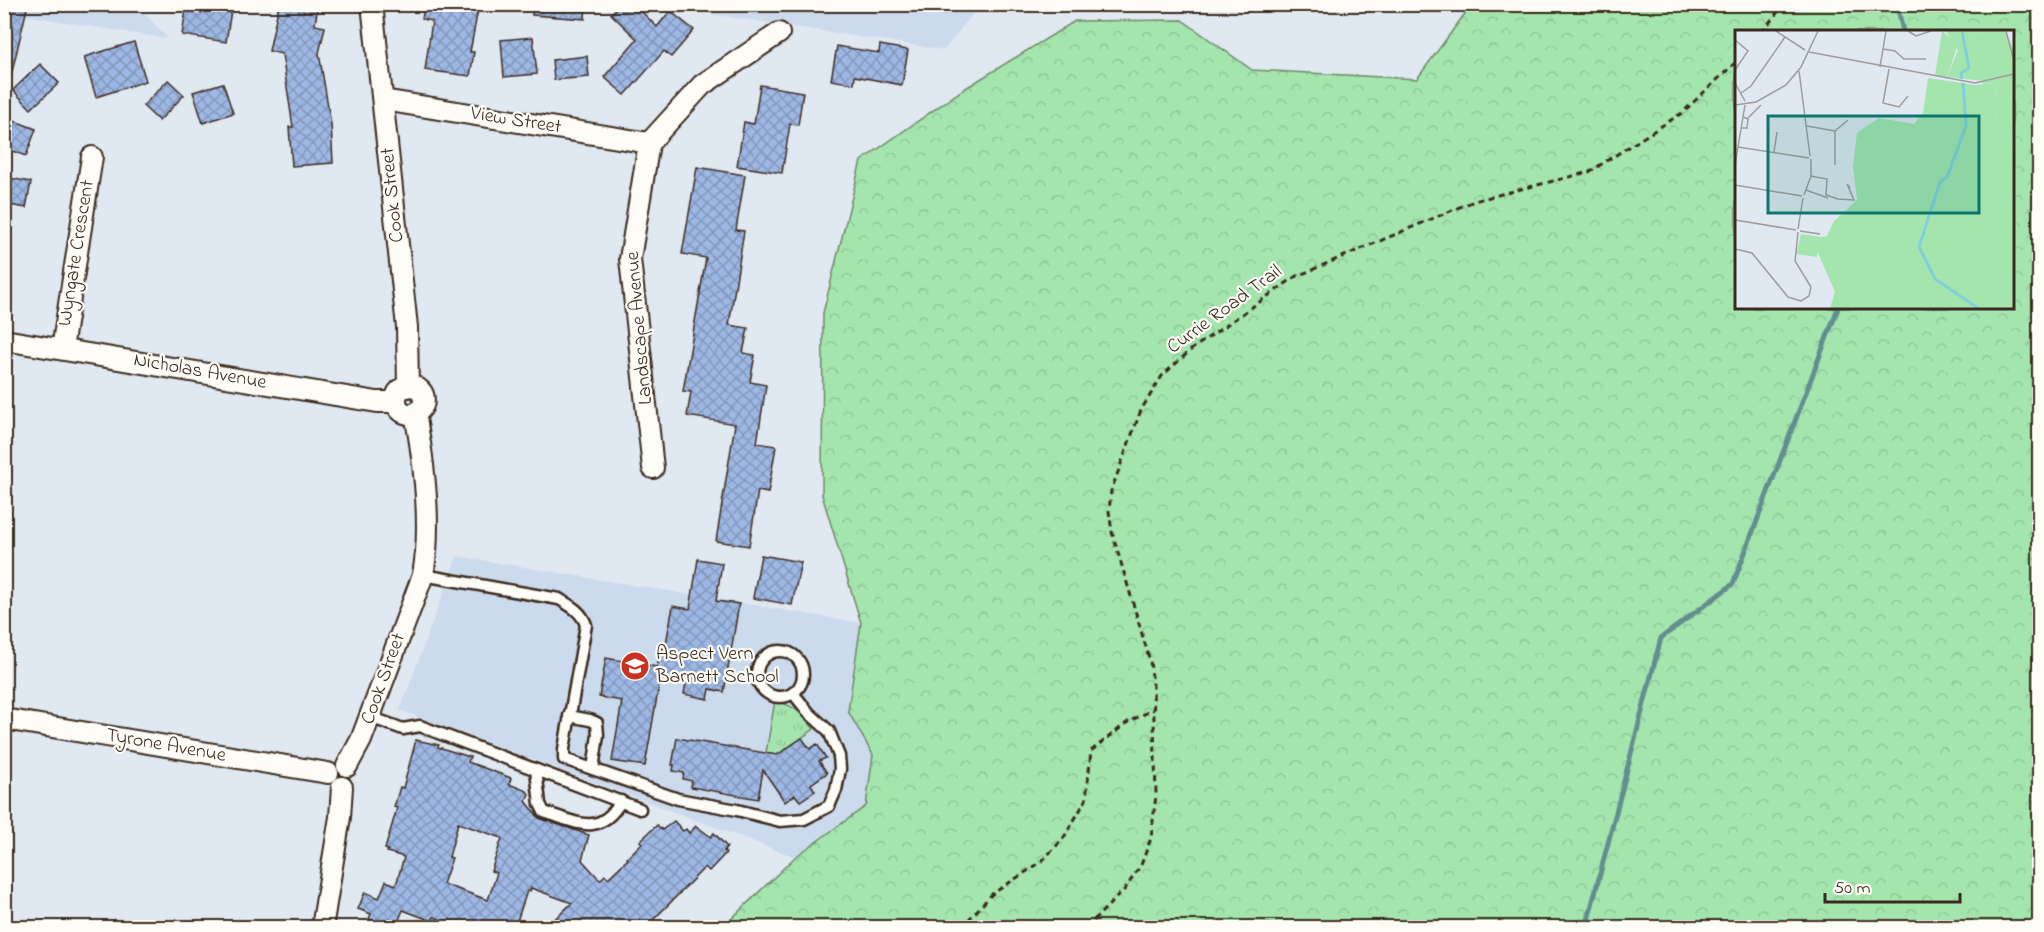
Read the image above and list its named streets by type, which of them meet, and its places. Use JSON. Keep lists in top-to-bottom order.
{
  "streets": {
    "street": [
      "View Street",
      "Cook Street",
      "Wyngate Crescent",
      "Landscape Avenue",
      "Nicholas Avenue",
      "Tyrone Avenue"
    ],
    "path": ["Currie Road Trail"]
  },
  "crossings": [
    ["View Street", "Cook Street"],
    ["View Street", "Landscape Avenue"],
    ["Cook Street", "Nicholas Avenue"],
    ["Cook Street", "Tyrone Avenue"],
    ["Wyngate Crescent", "Nicholas Avenue"]
  ],
  "places": {
    "school or university": ["Aspect Vern Barnett School"]
  },
  "scale_bar": "50 m"
}
